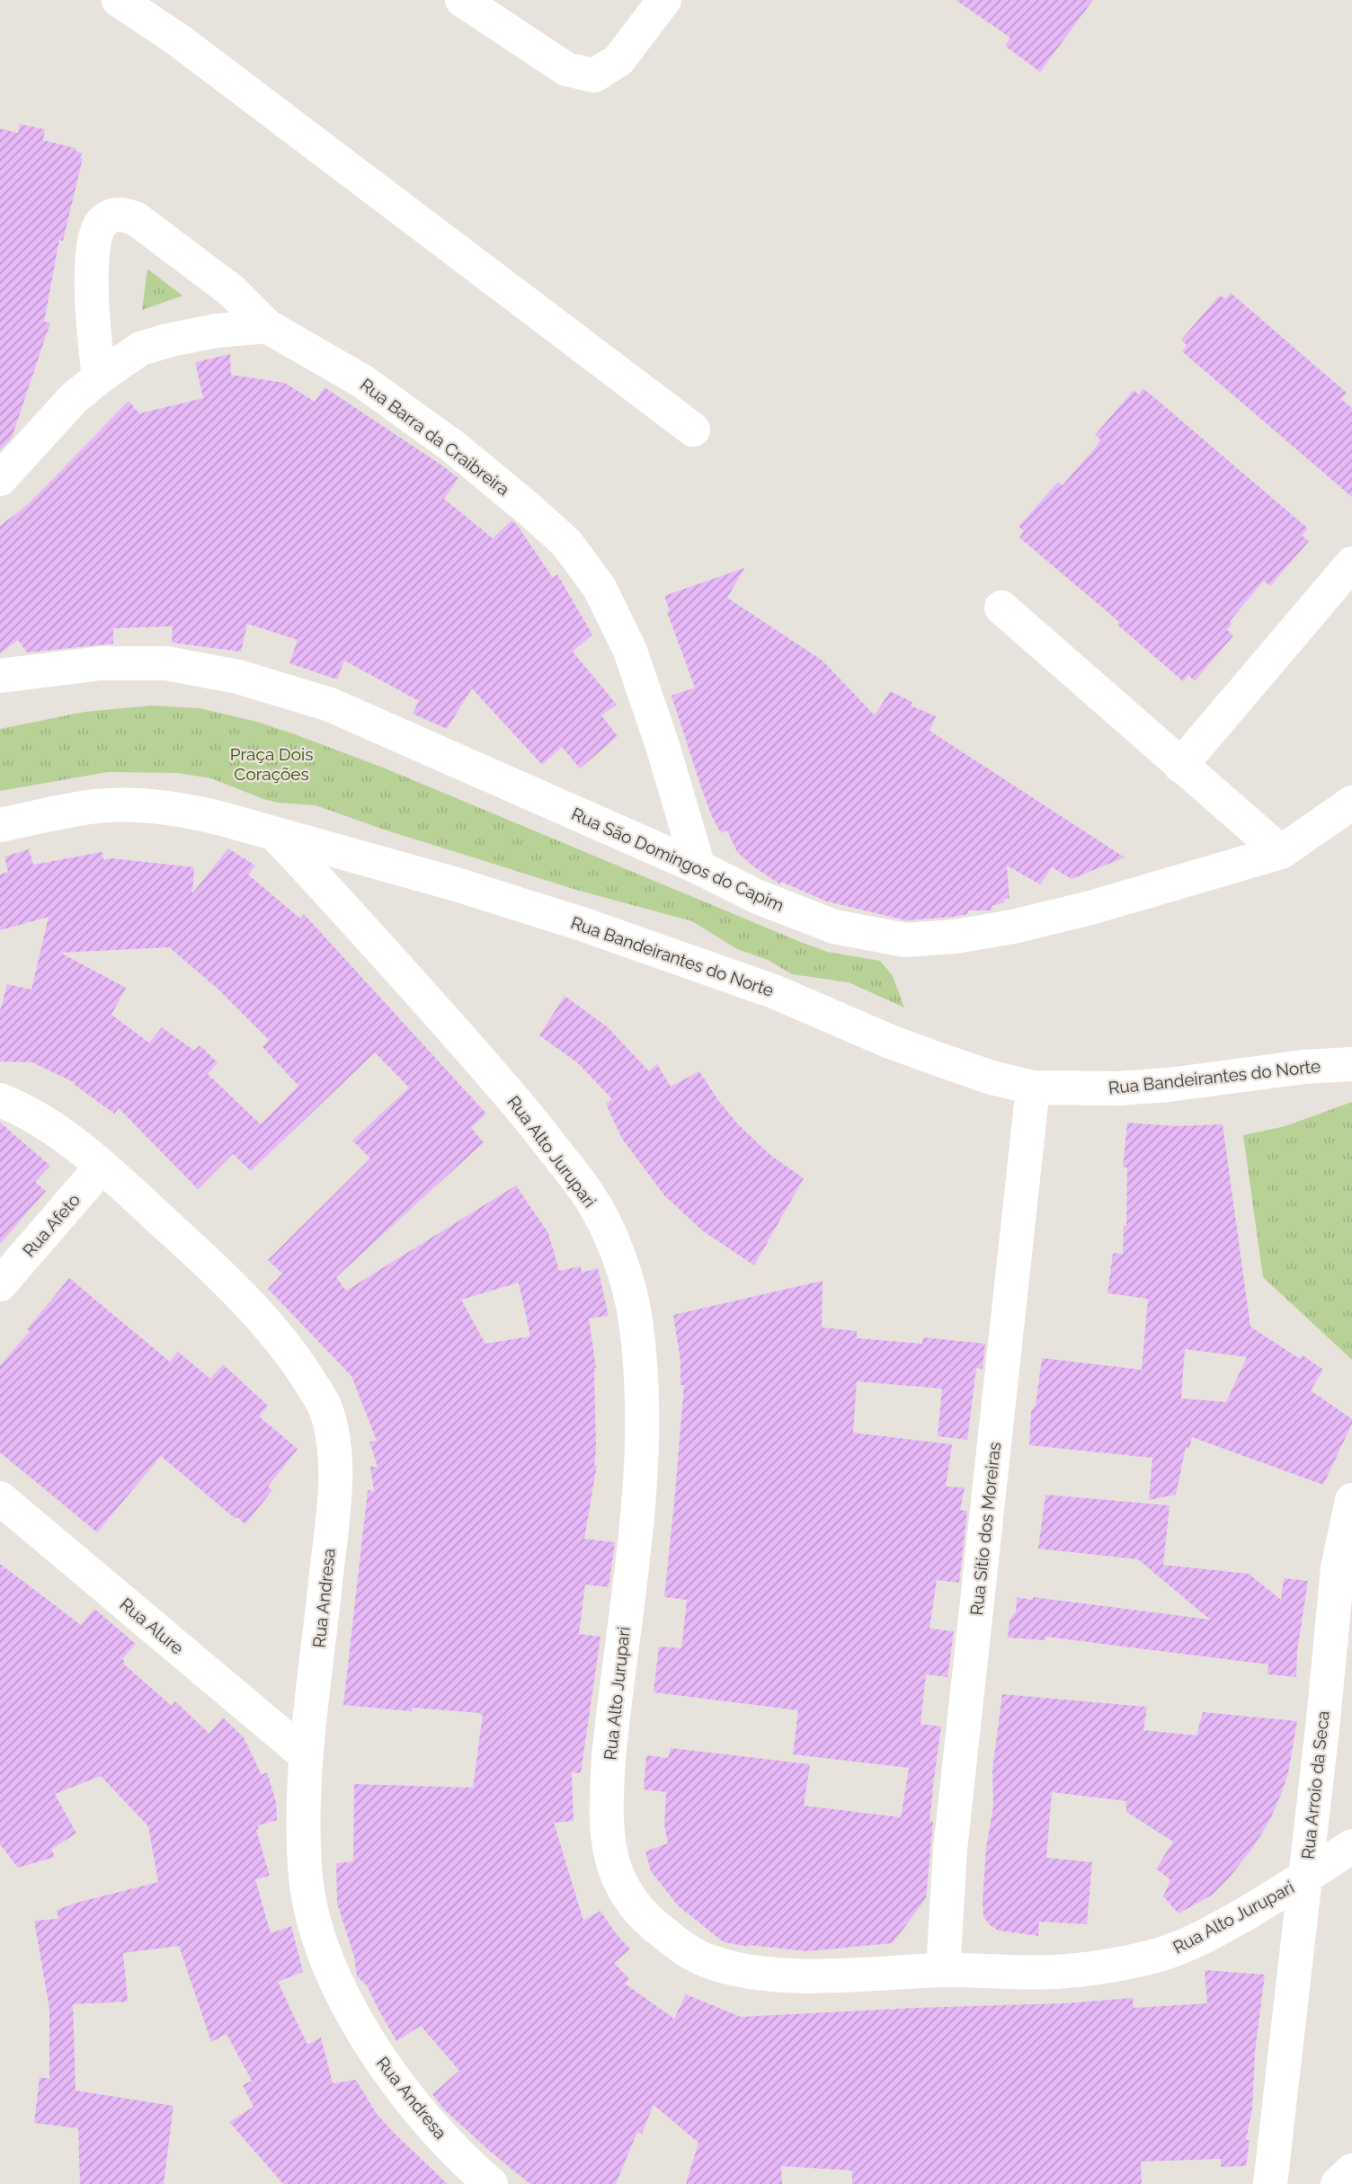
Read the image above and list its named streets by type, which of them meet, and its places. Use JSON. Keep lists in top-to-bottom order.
{
  "streets": {
    "street": [
      "Rua Barra da Craibreira",
      "Rua São Domingos do Capim",
      "Rua Bandeirantes do Norte",
      "Rua Alto Jurupari",
      "Rua Afeto",
      "Rua Sítio dos Moreiras",
      "Rua Andresa",
      "Rua Alure",
      "Rua Arroio da Seca"
    ]
  },
  "crossings": [
    ["Rua Barra da Craibreira", "Rua São Domingos do Capim"],
    ["Rua Bandeirantes do Norte", "Rua Alto Jurupari"],
    ["Rua Bandeirantes do Norte", "Rua Sítio dos Moreiras"],
    ["Rua Alto Jurupari", "Rua Sítio dos Moreiras"],
    ["Rua Alto Jurupari", "Rua Arroio da Seca"],
    ["Rua Afeto", "Rua Andresa"],
    ["Rua Andresa", "Rua Alure"]
  ],
  "parks": ["Praça Dois Corações"]
}
